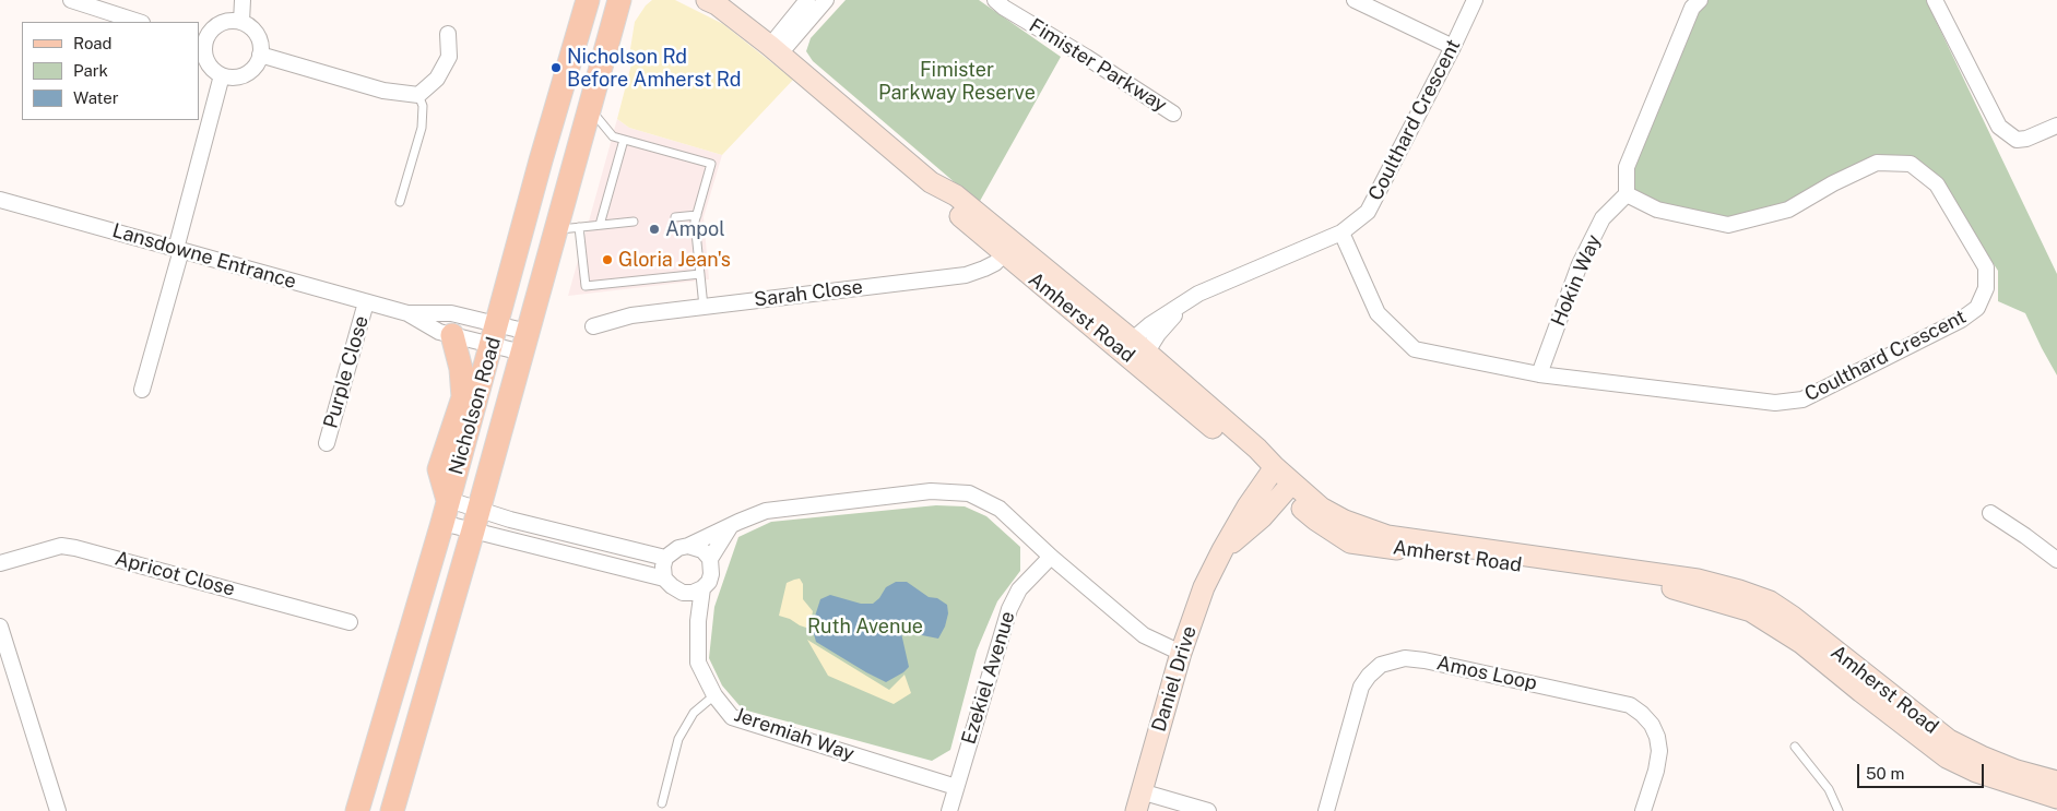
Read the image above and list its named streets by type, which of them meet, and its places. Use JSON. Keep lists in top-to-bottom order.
{
  "streets": {
    "main road": ["Amherst Road", "Nicholson Road", "Daniel Drive"],
    "street": [
      "Fimister Parkway",
      "Coulthard Crescent",
      "Lansdowne Entrance",
      "Hokin Way",
      "Sarah Close",
      "Purple Close",
      "Apricot Close",
      "Amos Loop",
      "Ezekiel Avenue",
      "Jeremiah Way"
    ]
  },
  "crossings": [
    ["Coulthard Crescent", "Hokin Way"],
    ["Coulthard Crescent", "Amherst Road"],
    ["Lansdowne Entrance", "Purple Close"],
    ["Lansdowne Entrance", "Nicholson Road"],
    ["Sarah Close", "Amherst Road"],
    ["Amherst Road", "Daniel Drive"],
    ["Ezekiel Avenue", "Jeremiah Way"]
  ],
  "parks": ["Fimister Parkway Reserve", "Ruth Avenue"],
  "places": ["Nicholson Rd Before Amherst Rd", "Ampol", "Gloria Jean's"],
  "legend": ["Road", "Park", "Water"],
  "scale_bar": "50 m"
}
